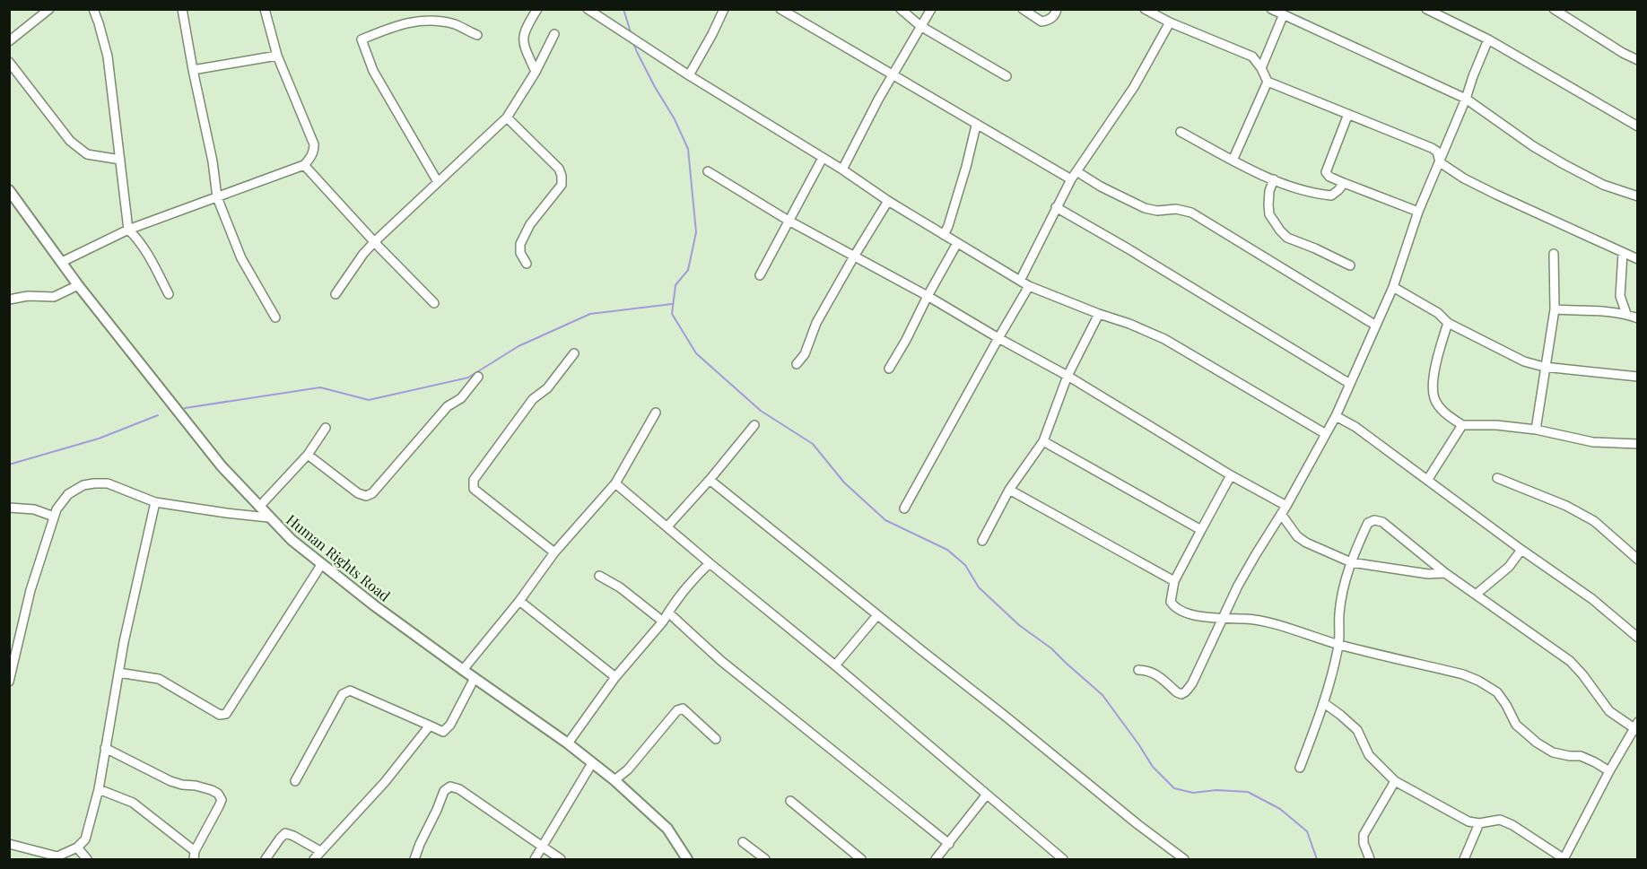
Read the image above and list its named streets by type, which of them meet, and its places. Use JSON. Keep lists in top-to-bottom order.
{
  "streets": {
    "street": ["Human Rights Road"]
  }
}
